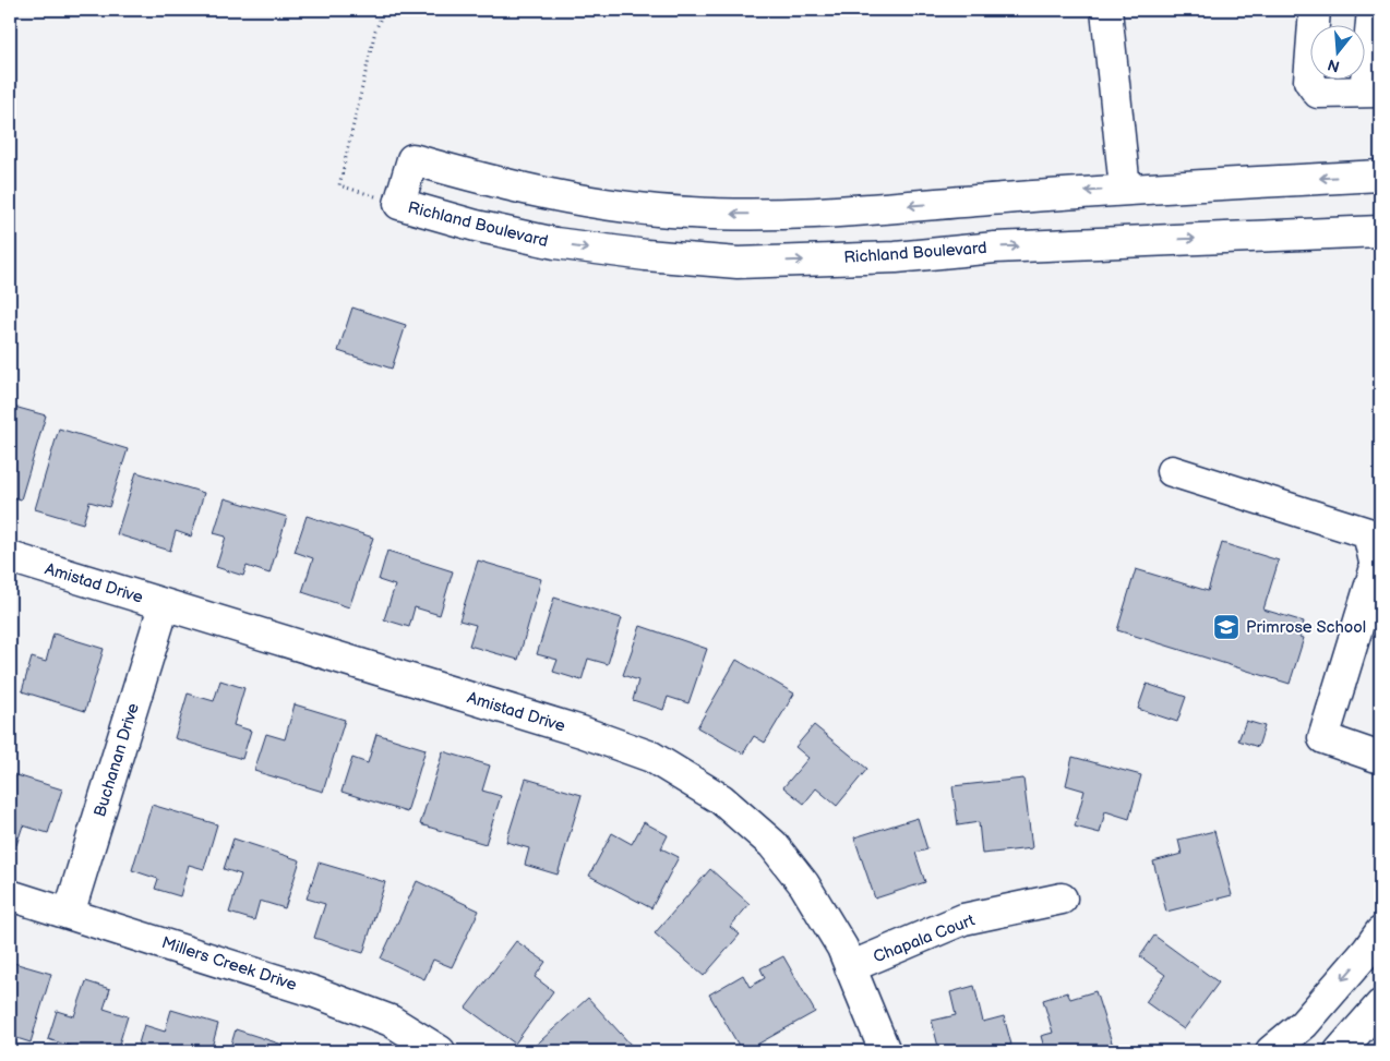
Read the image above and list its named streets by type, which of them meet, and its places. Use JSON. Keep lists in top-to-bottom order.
{
  "streets": {
    "street": [
      "Richland Boulevard",
      "Amistad Drive",
      "Buchanan Drive",
      "Chapala Court",
      "Millers Creek Drive"
    ]
  },
  "crossings": [
    ["Amistad Drive", "Buchanan Drive"],
    ["Amistad Drive", "Chapala Court"],
    ["Buchanan Drive", "Millers Creek Drive"]
  ],
  "places": {
    "school or university": ["Primrose School"]
  },
  "north": "bottom"
}
